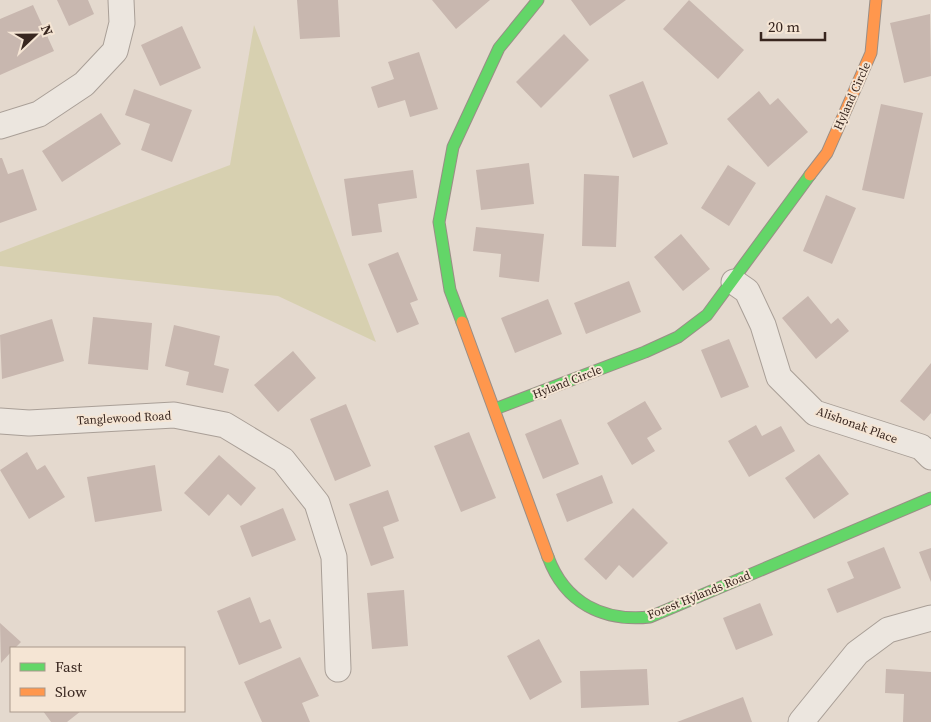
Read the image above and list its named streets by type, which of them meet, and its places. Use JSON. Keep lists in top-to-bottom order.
{
  "streets": {
    "street": [
      "Hyland Circle",
      "Tanglewood Road",
      "Alishonak Place",
      "Forest Hylands Road"
    ]
  },
  "crossings": [
    ["Hyland Circle", "Alishonak Place"],
    ["Hyland Circle", "Forest Hylands Road"]
  ],
  "legend": ["Fast", "Slow"],
  "scale_bar": "20 m",
  "north": "right"
}
